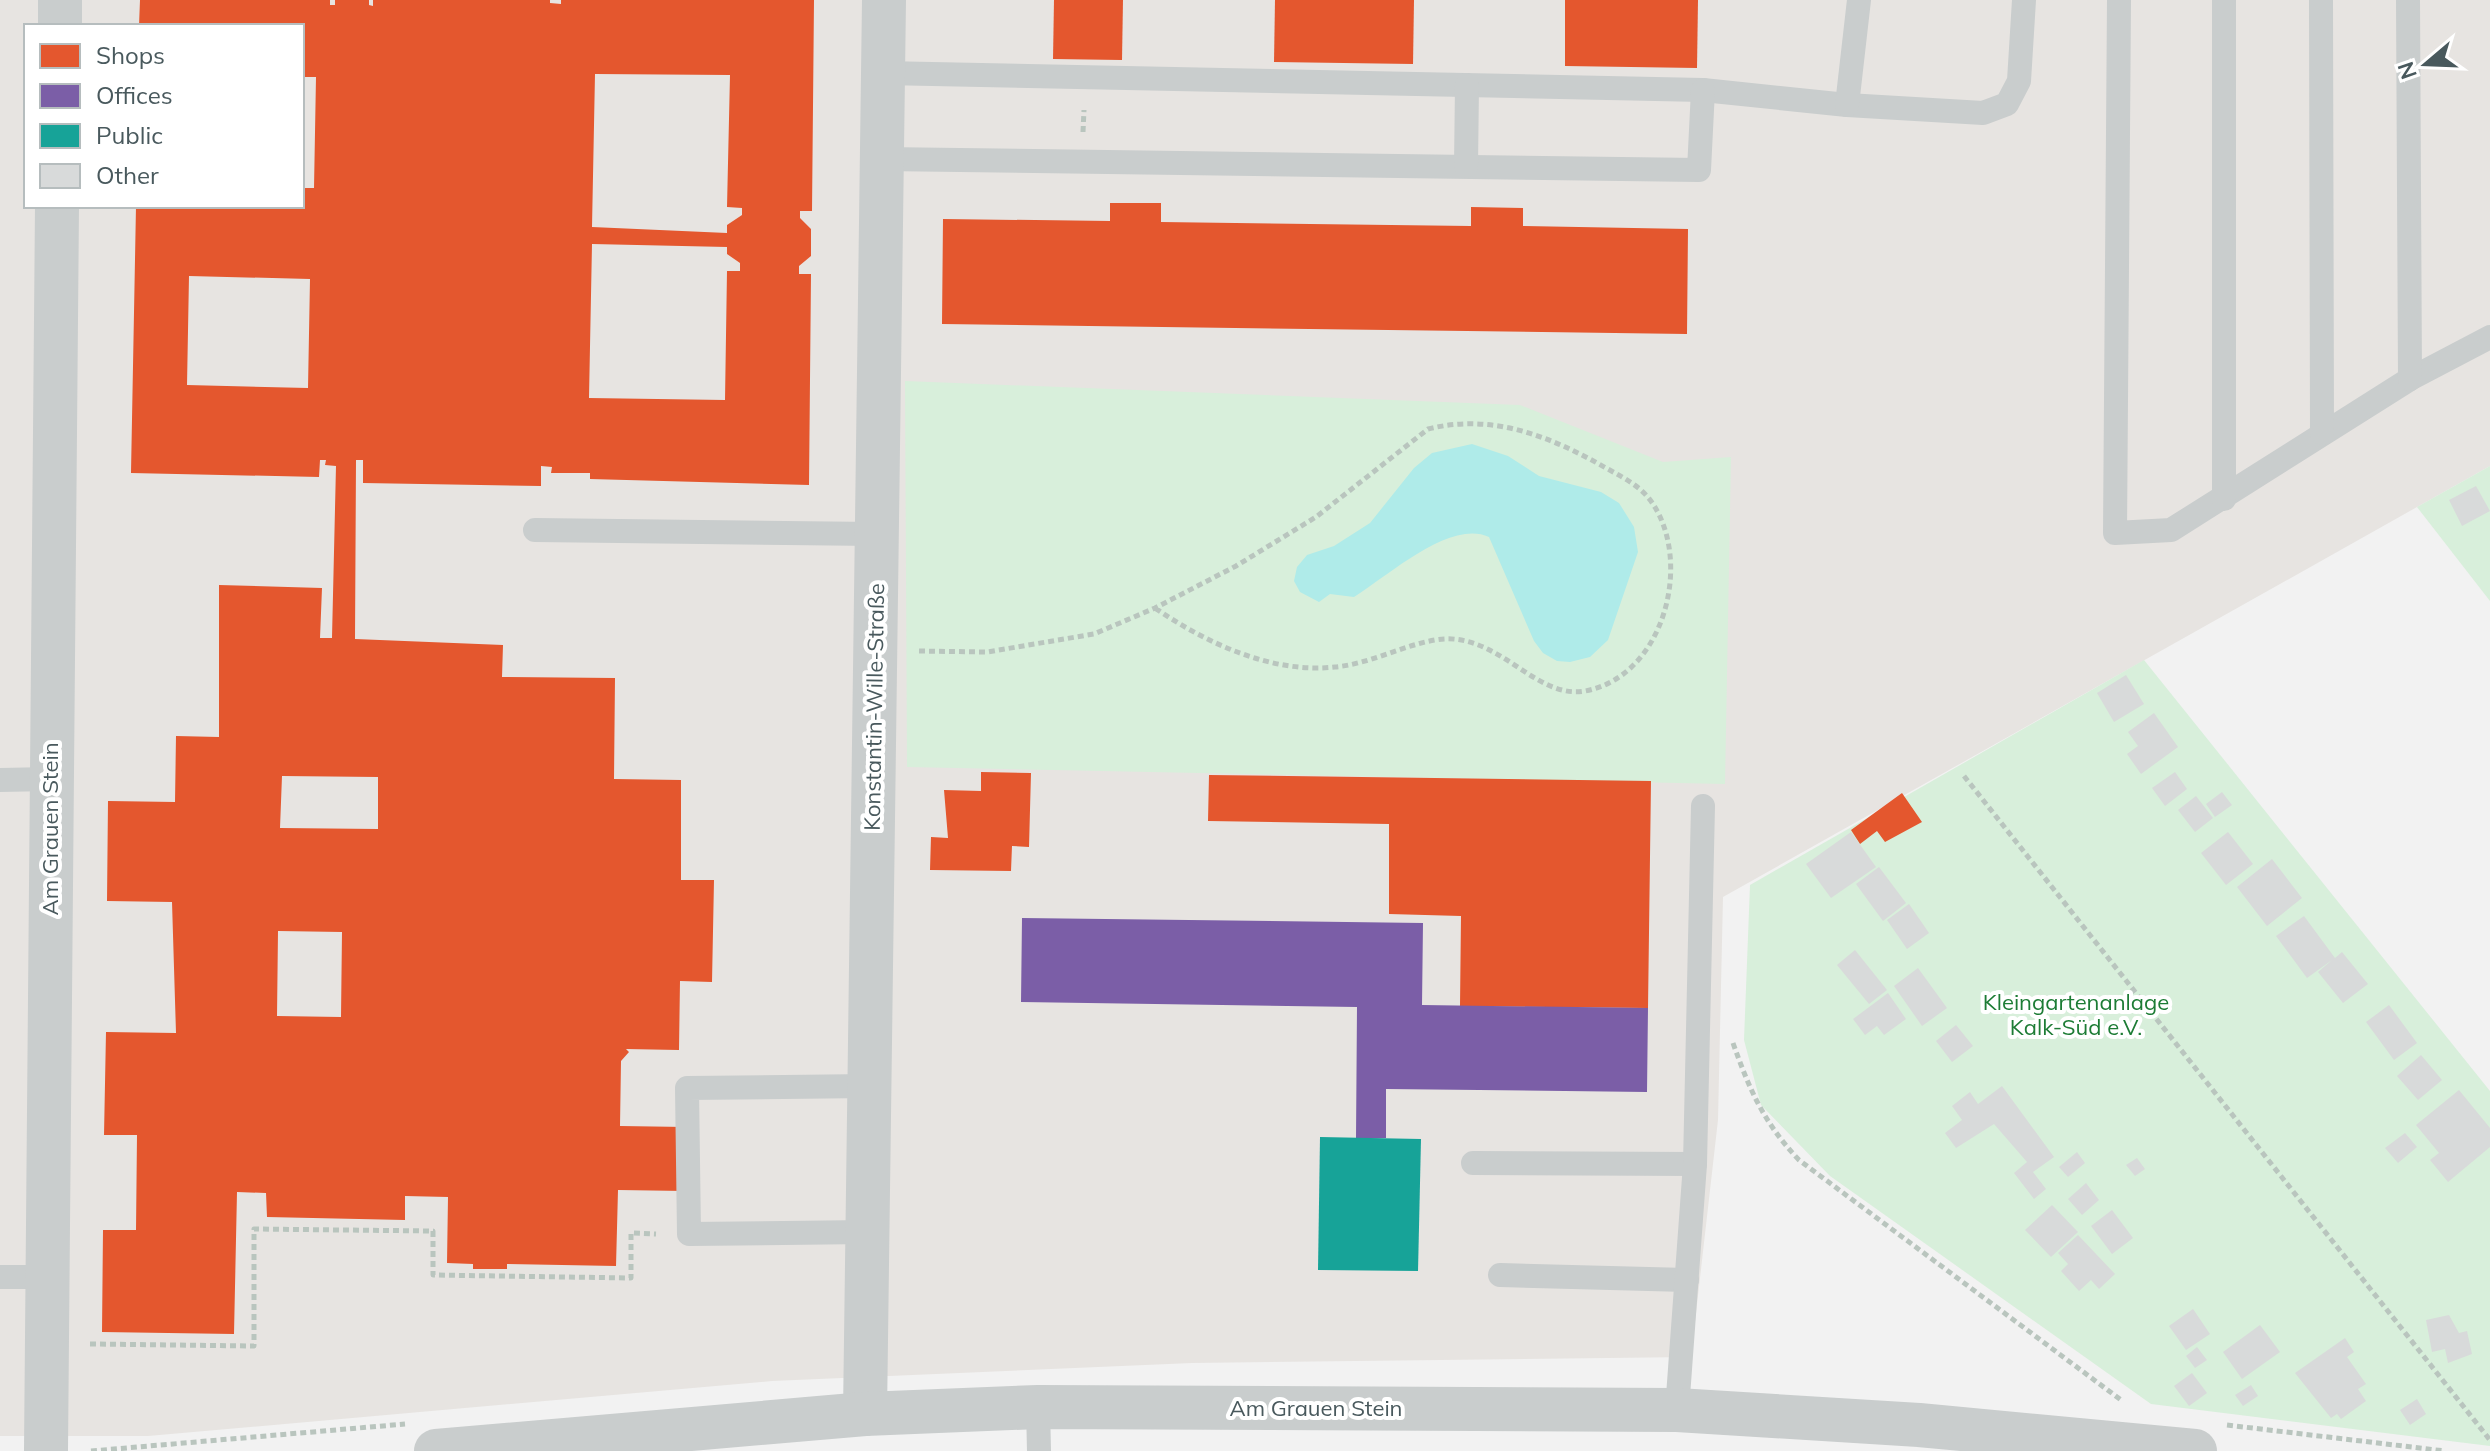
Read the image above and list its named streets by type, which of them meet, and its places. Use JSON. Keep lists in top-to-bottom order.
{
  "streets": {
    "street": ["Konstantin-Wille-Straße", "Am Grauen Stein"]
  },
  "crossings": [
    ["Konstantin-Wille-Straße", "Am Grauen Stein"]
  ],
  "parks": ["Kleingartenanlage Kalk-Süd e.V."],
  "legend": [
    "Shops",
    "Offices",
    "Public",
    "Other"
  ],
  "north": "left"
}
